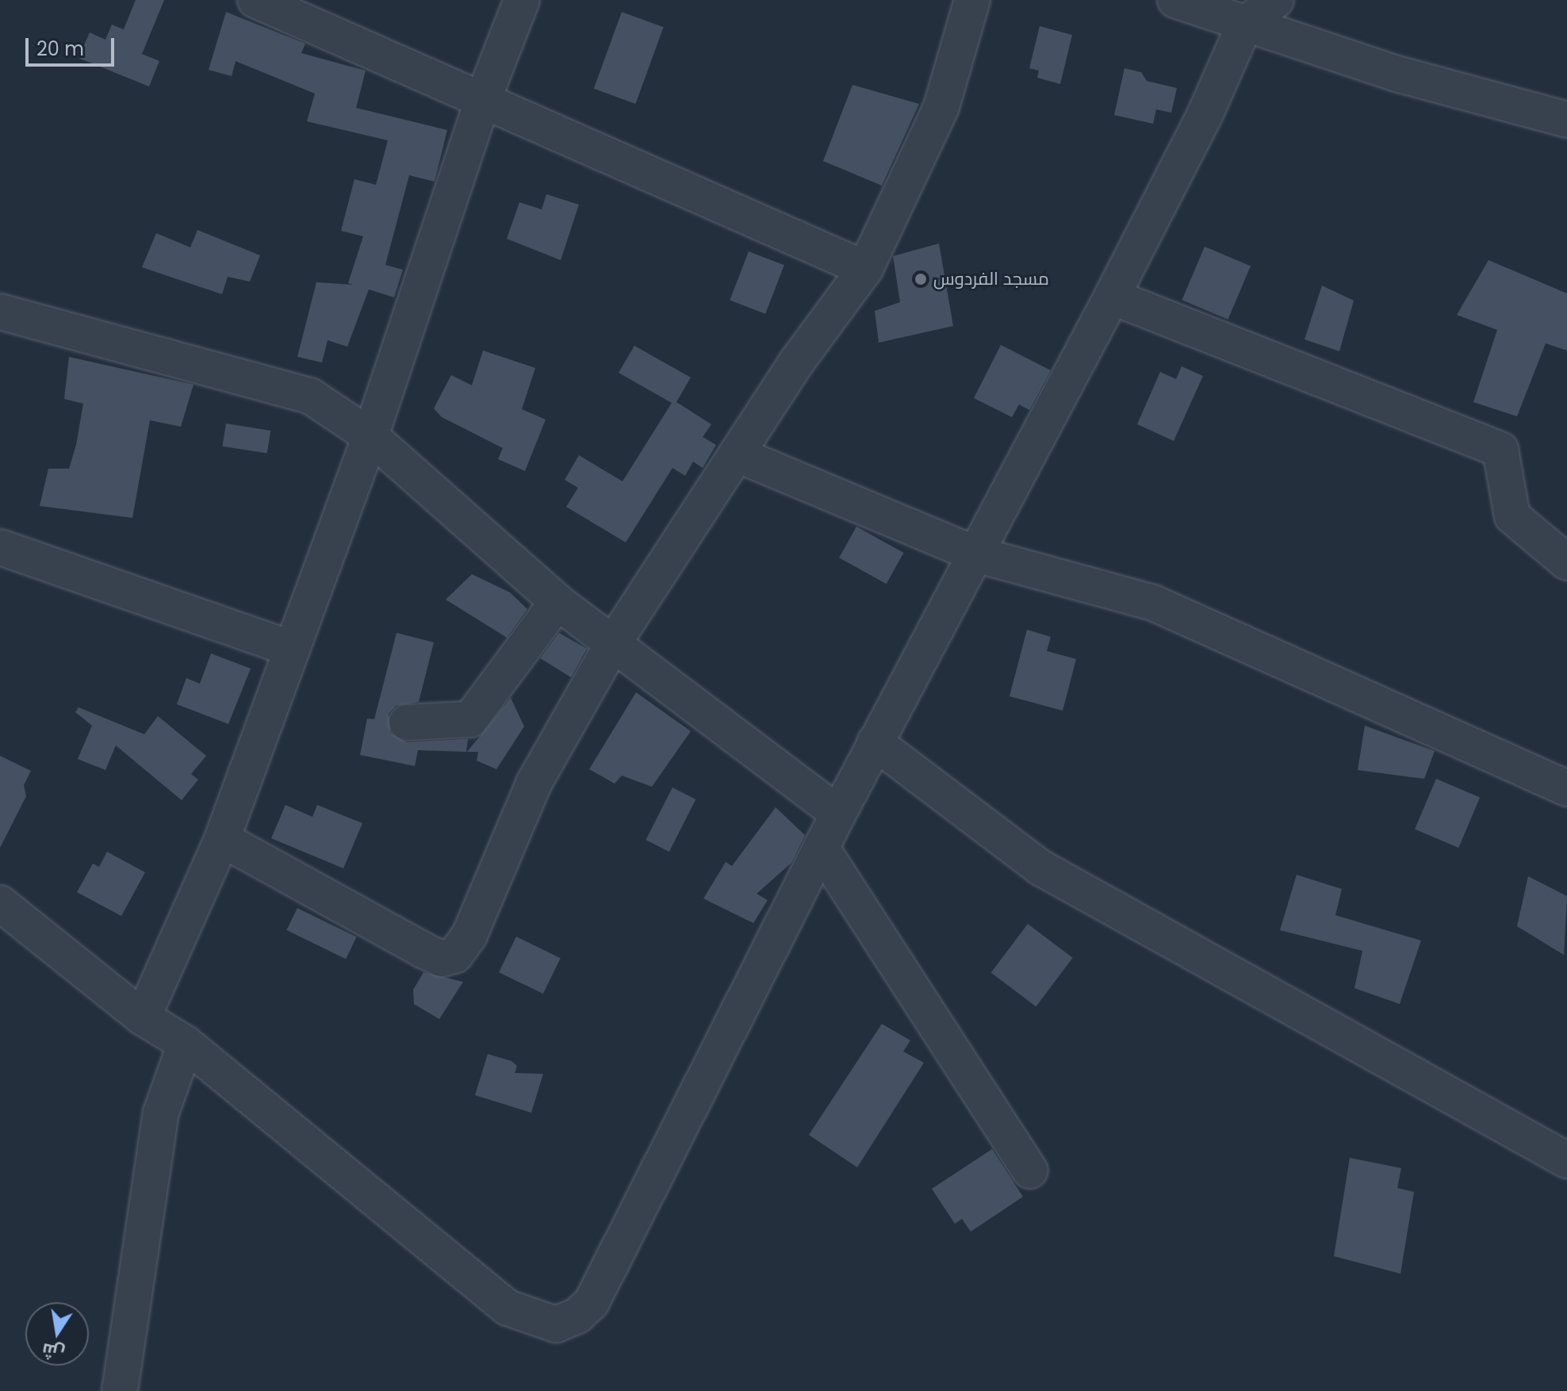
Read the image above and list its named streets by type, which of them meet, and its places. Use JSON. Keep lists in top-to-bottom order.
{
  "places": ["مسجد الفردوس"],
  "scale_bar": "20 m",
  "north": "bottom"
}
